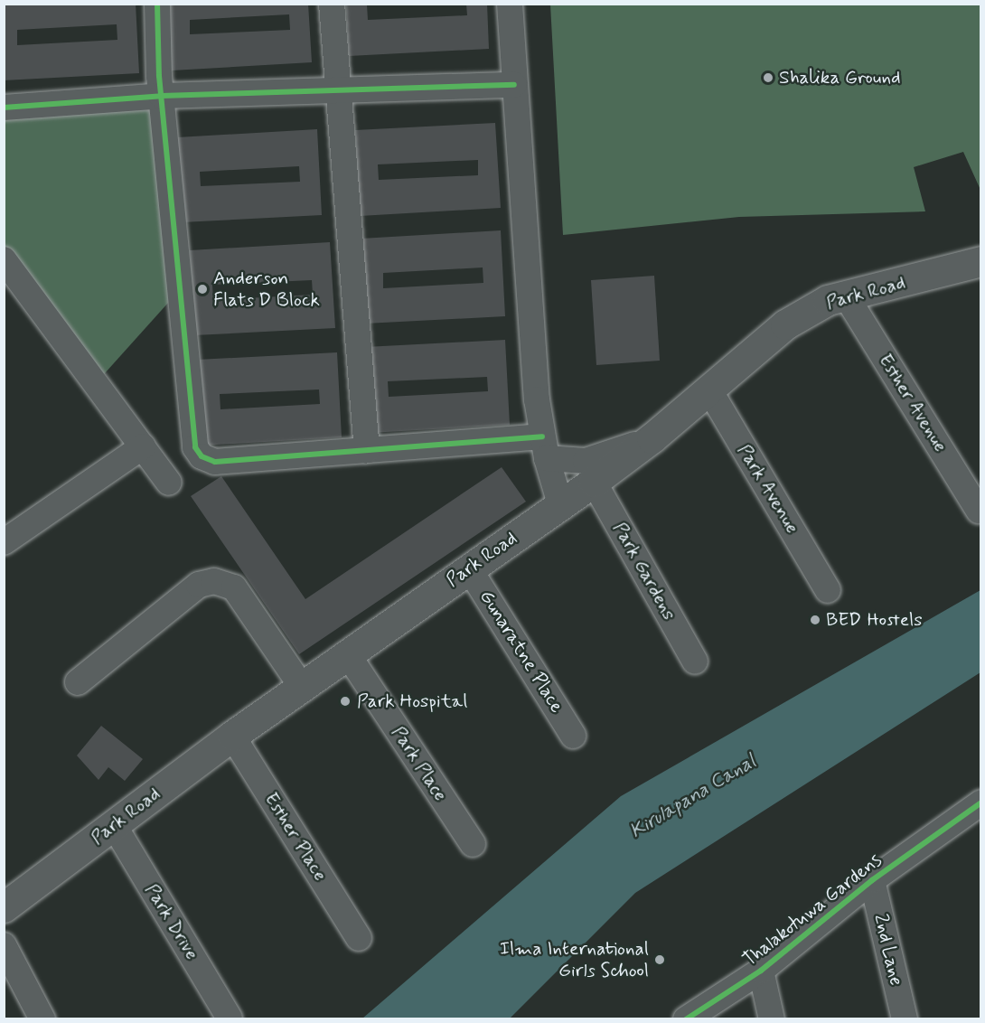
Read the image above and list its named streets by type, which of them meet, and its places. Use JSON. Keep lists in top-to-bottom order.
{
  "streets": {
    "main road": ["Park Road"],
    "street": [
      "Esther Avenue",
      "Park Avenue",
      "Park Gardens",
      "Gunaratne Place",
      "Park Place",
      "Esther Place",
      "Thalakotuwa Gardens",
      "Park Drive",
      "2nd Lane"
    ]
  },
  "crossings": [
    ["Park Road", "Esther Avenue"],
    ["Park Road", "Park Avenue"],
    ["Park Road", "Park Gardens"],
    ["Park Road", "Gunaratne Place"],
    ["Park Road", "Park Place"],
    ["Park Road", "Esther Place"],
    ["Park Road", "Park Drive"],
    ["Thalakotuwa Gardens", "2nd Lane"]
  ],
  "water": ["Kirulapana Canal"],
  "places": [
    "Shalika Ground",
    "Anderson Flats D Block",
    "BED Hostels",
    "Park Hospital",
    "Ilma International Girls School"
  ]
}
